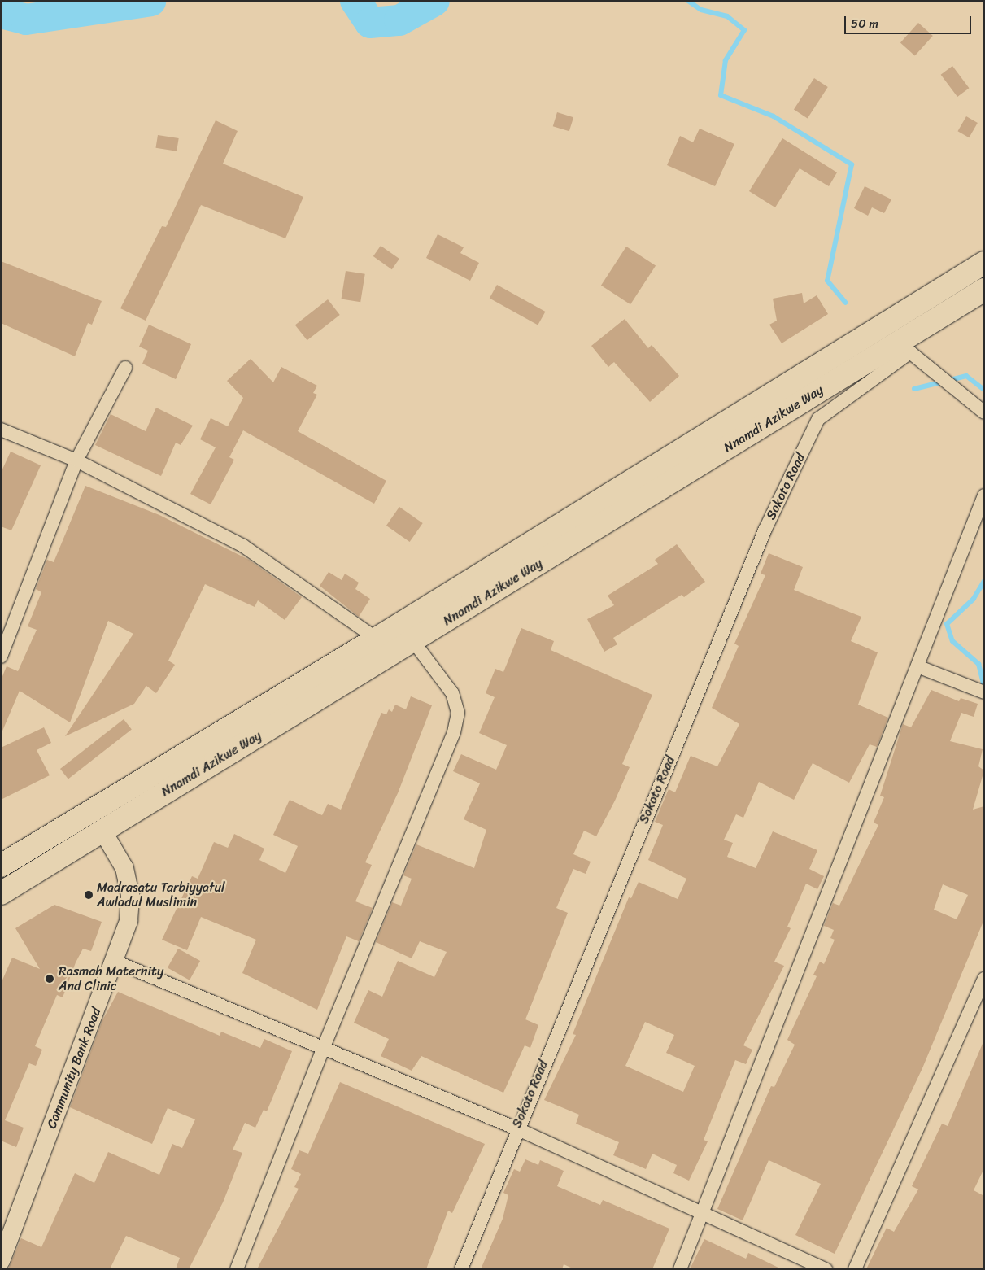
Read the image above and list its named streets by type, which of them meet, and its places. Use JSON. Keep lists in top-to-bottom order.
{
  "streets": {
    "highway": ["Nnamdi Azikwe Way"],
    "street": ["Sokoto Road", "Community Bank Road"]
  },
  "crossings": [
    ["Nnamdi Azikwe Way", "Community Bank Road"]
  ],
  "places": ["Madrasatu Tarbiyyatul Awladul Muslimin", "Rasmah Maternity And Clinic"],
  "scale_bar": "50 m"
}
